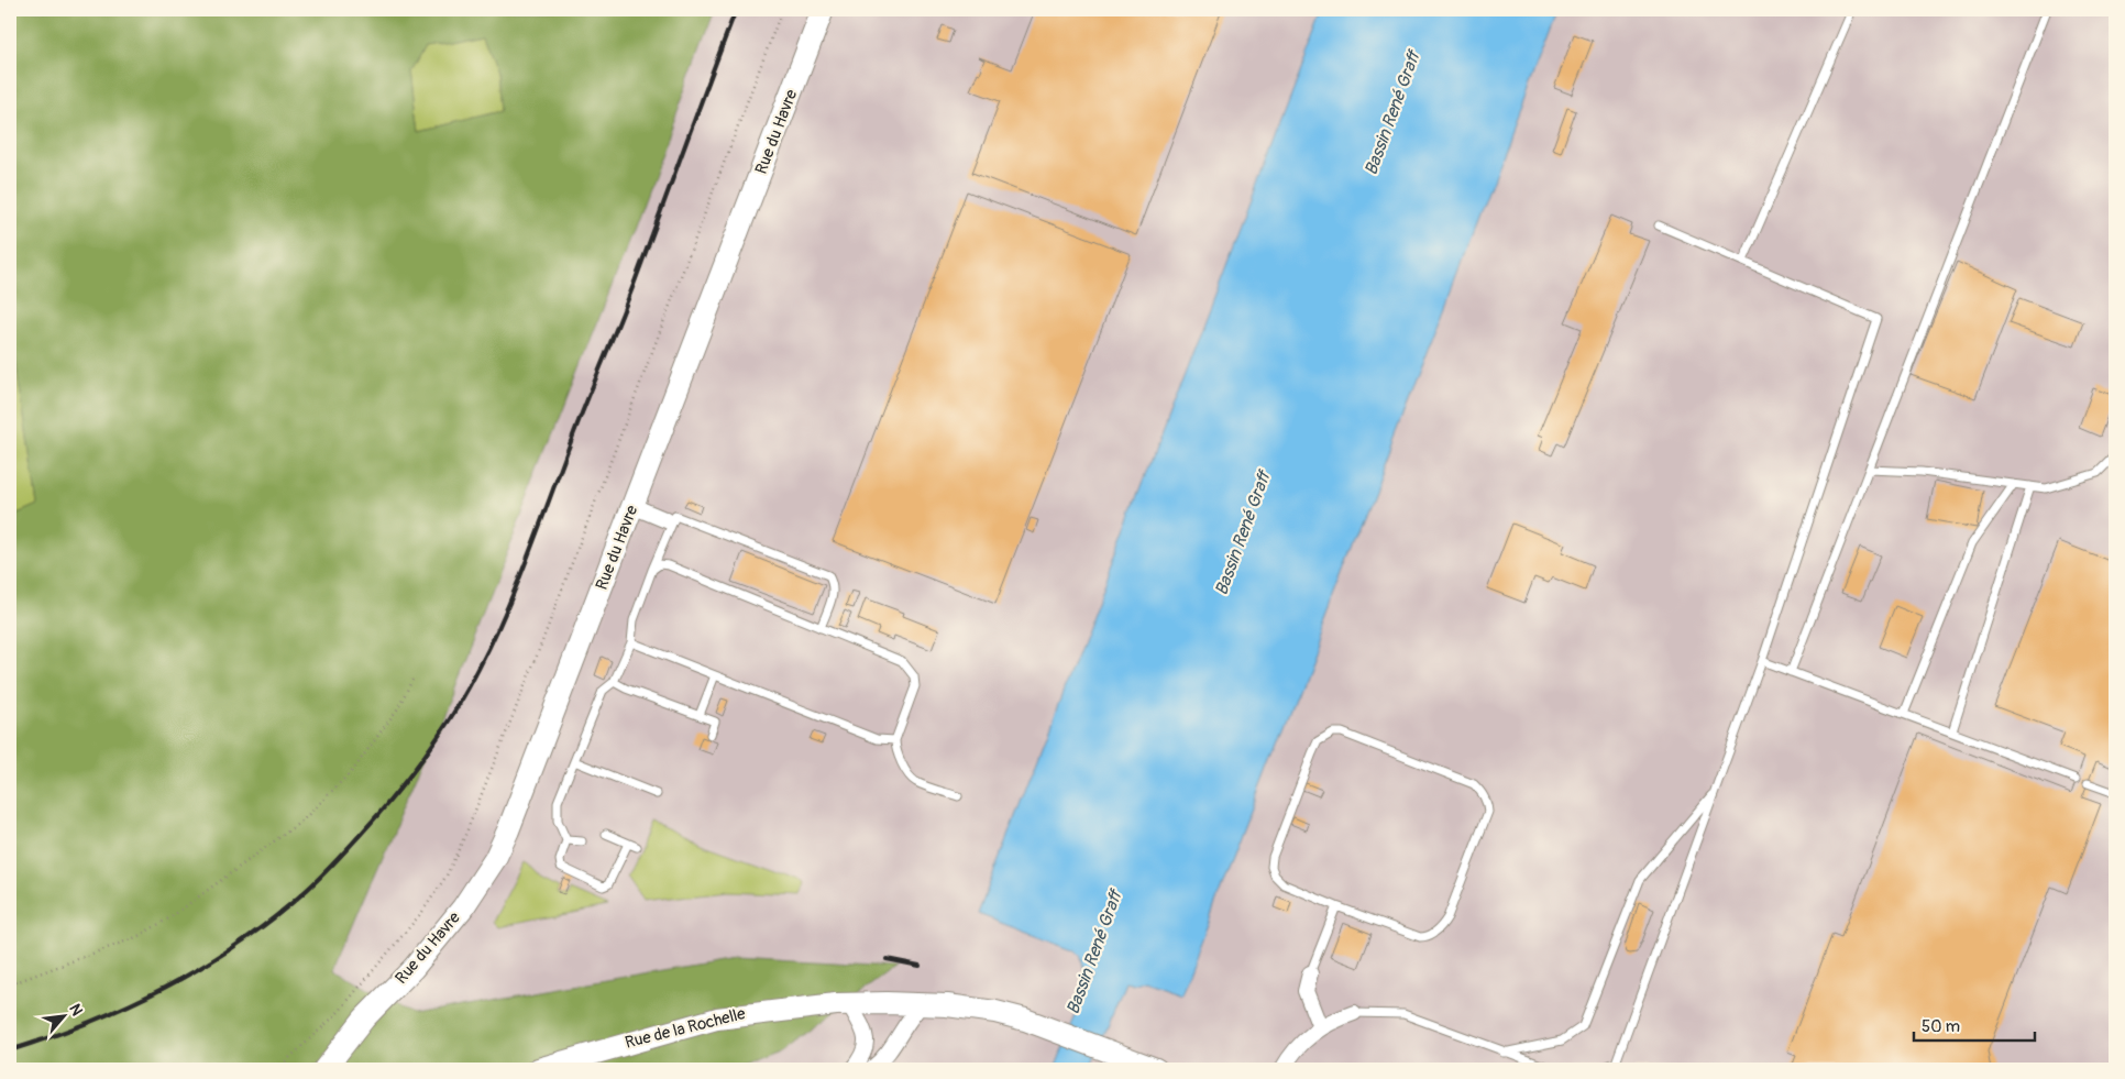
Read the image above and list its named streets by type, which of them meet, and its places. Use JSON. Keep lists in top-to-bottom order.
{
  "streets": {
    "main road": ["Rue du Havre", "Rue de la Rochelle"]
  },
  "water": ["Bassin René Graff"],
  "scale_bar": "50 m",
  "north": "top right"
}
